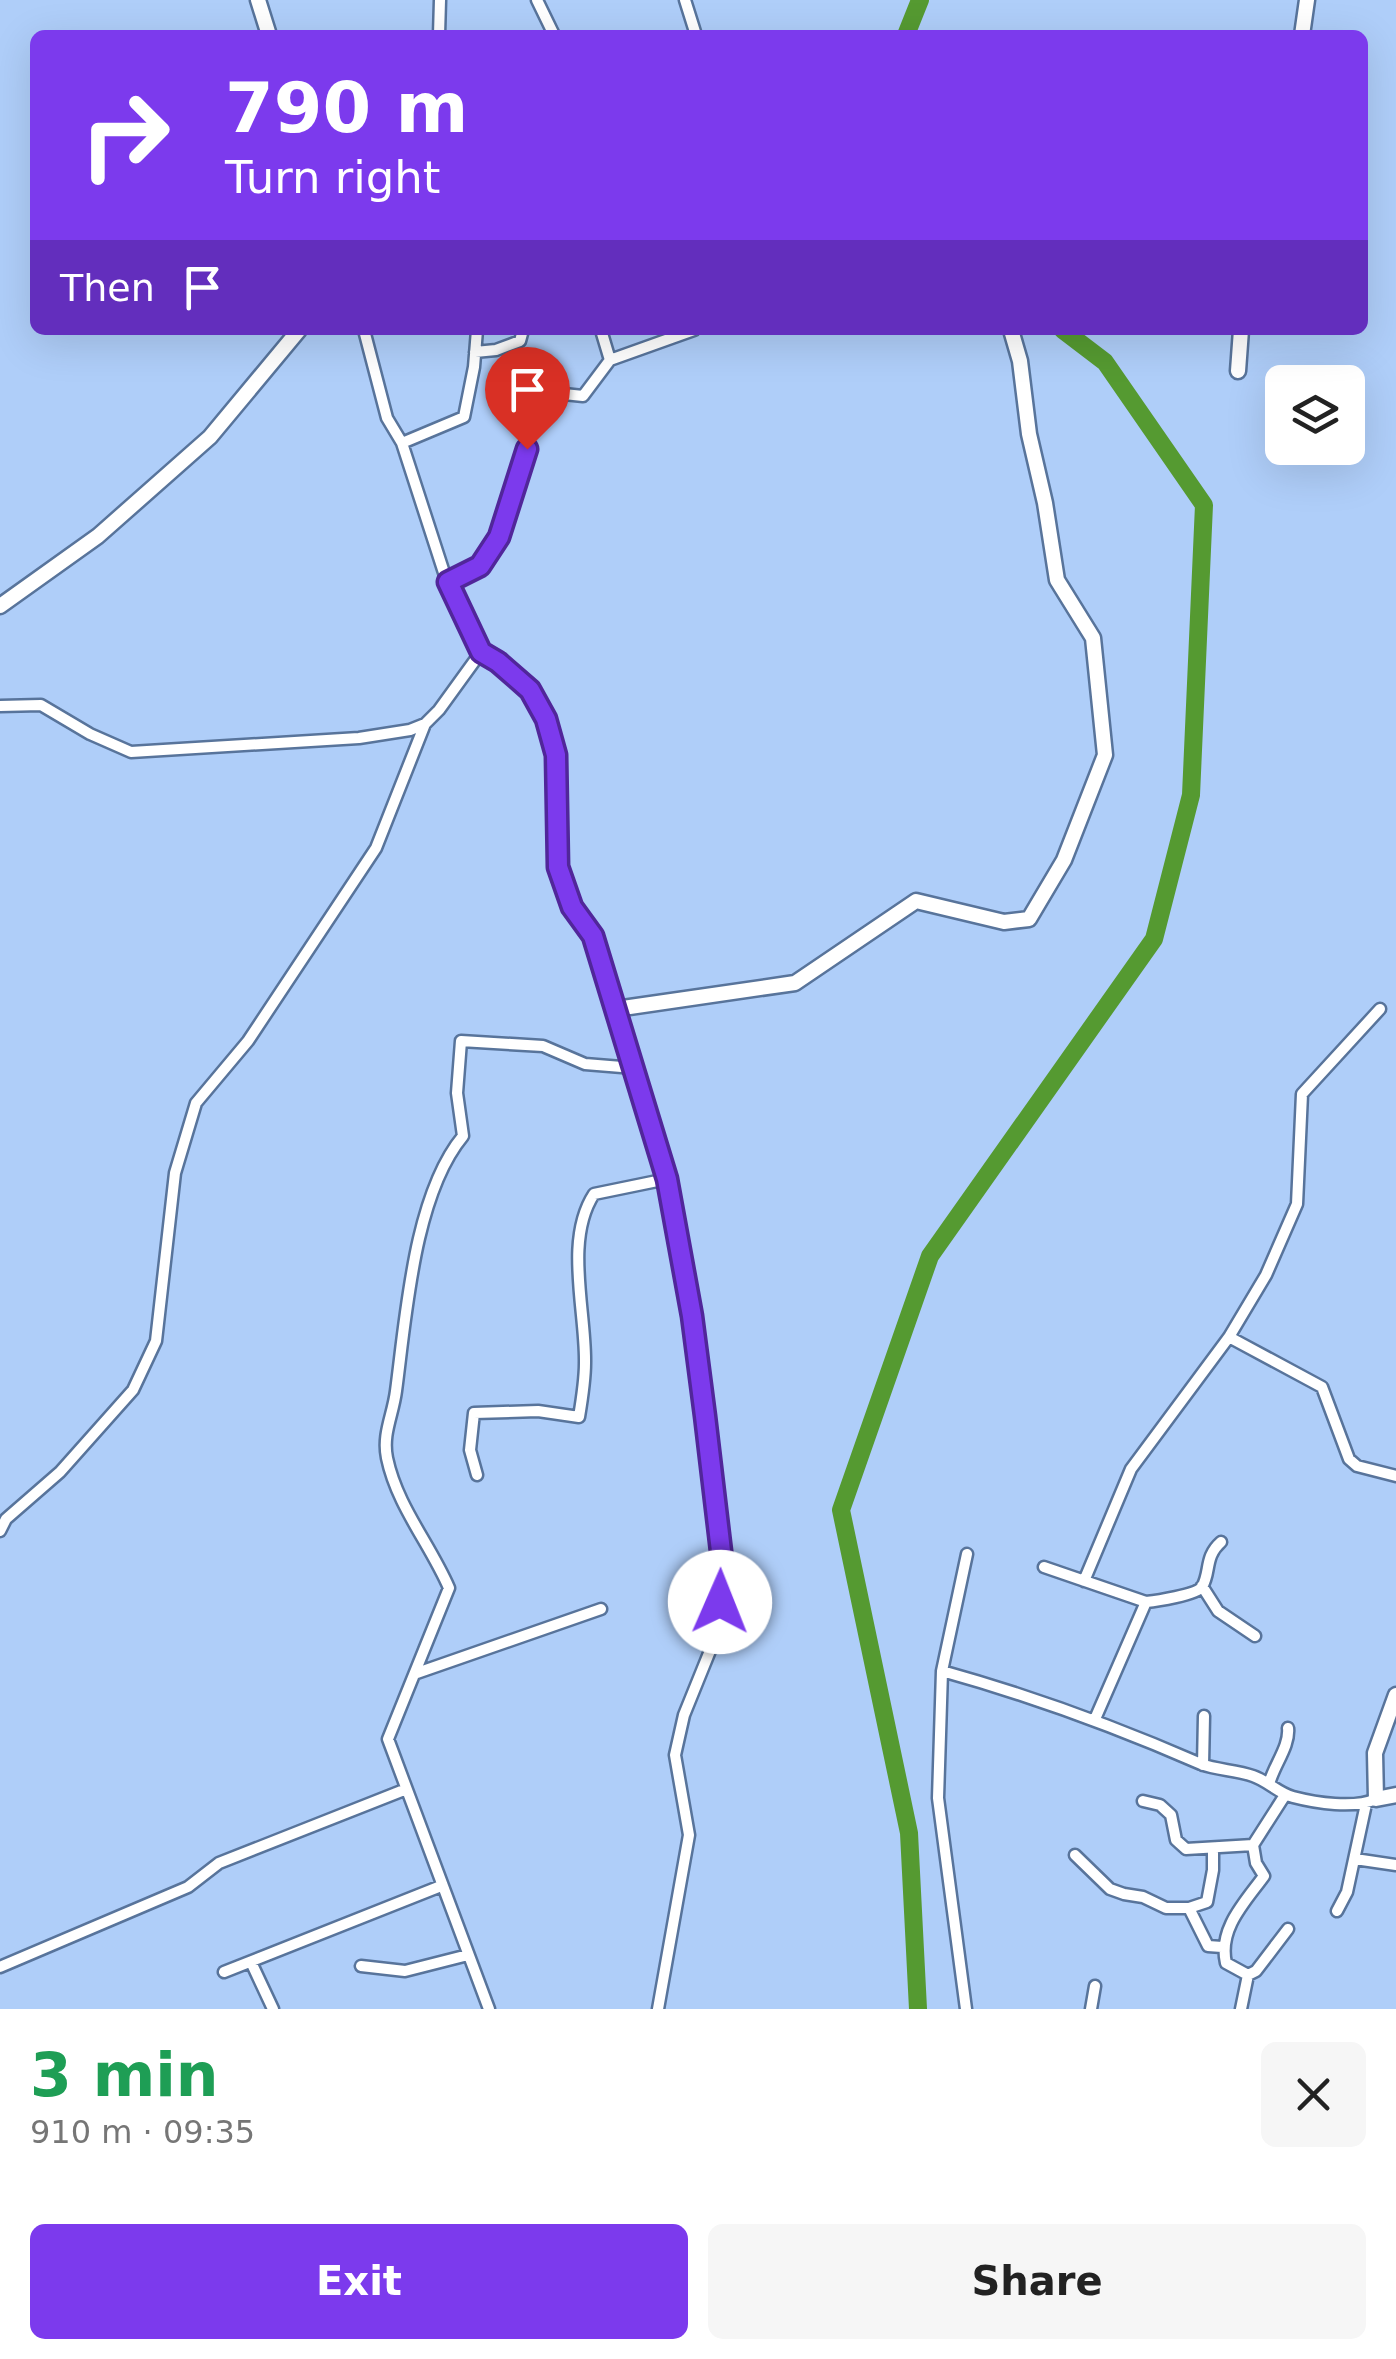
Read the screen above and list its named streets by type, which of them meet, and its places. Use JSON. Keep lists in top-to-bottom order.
{
  "page": {
    "turn": ["790 m", "Turn right"],
    "then": "Then",
    "heading": ["3 min", "910 m · 09:35"],
    "buttons": ["Exit", "Share"]
  }
}
